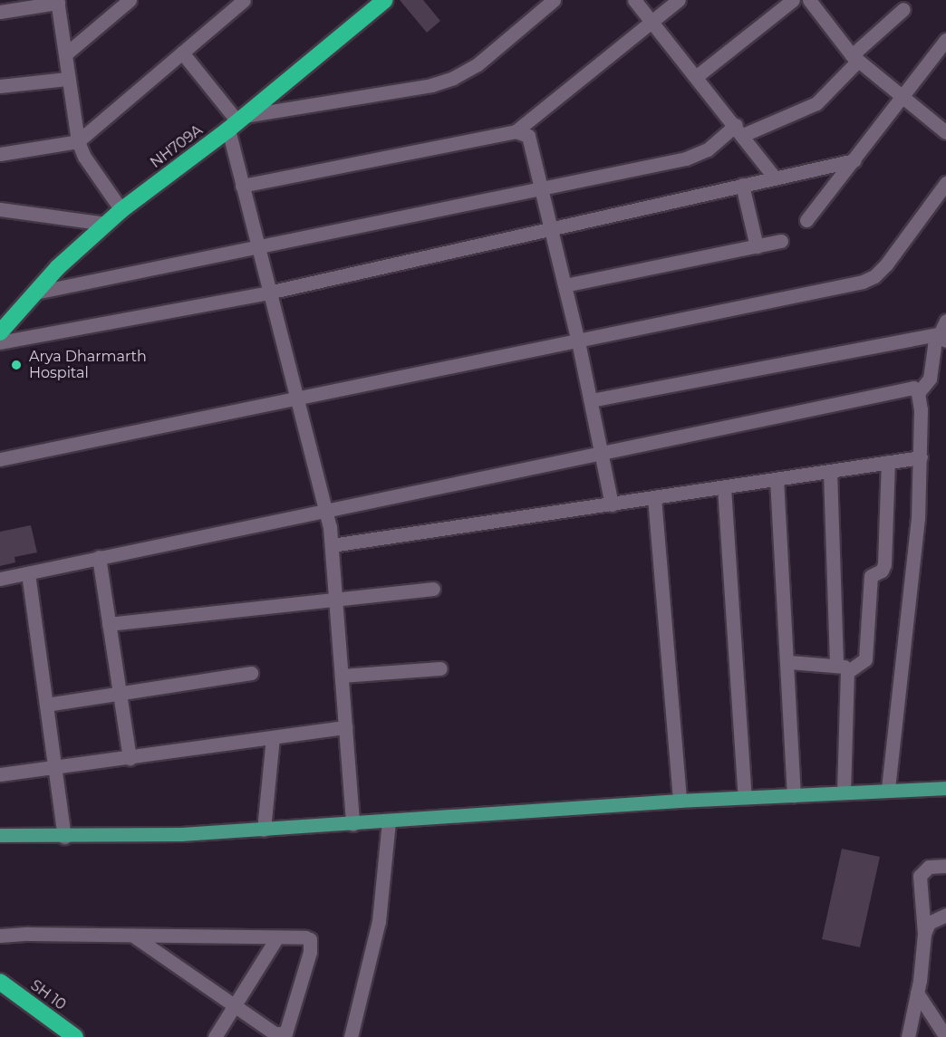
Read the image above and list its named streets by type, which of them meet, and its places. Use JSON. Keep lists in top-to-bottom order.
{
  "streets": {
    "highway": ["NH709A", "SH 10"]
  },
  "places": ["Arya Dharmarth Hospital"]
}
